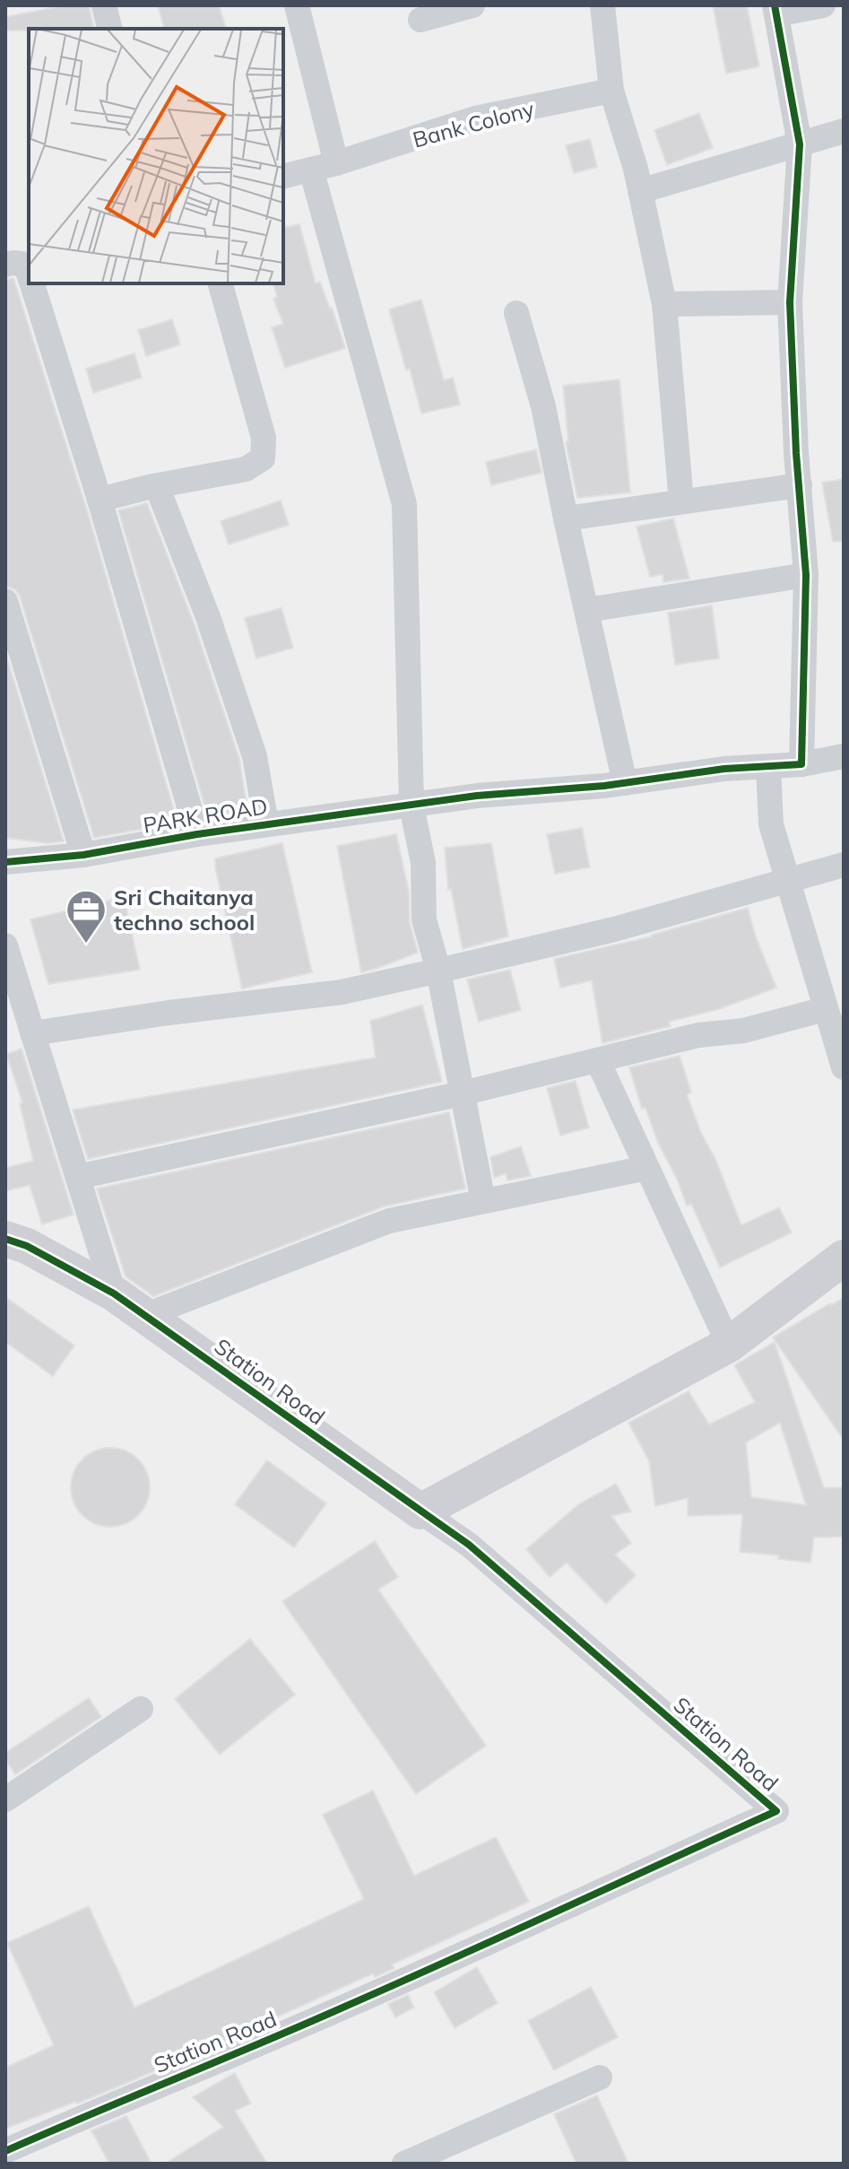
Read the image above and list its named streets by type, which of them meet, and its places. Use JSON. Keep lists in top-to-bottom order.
{
  "streets": {
    "street": ["Bank Colony", "PARK ROAD", "Station Road"]
  },
  "places": {
    "office": ["Sri Chaitanya techno school"]
  }
}
